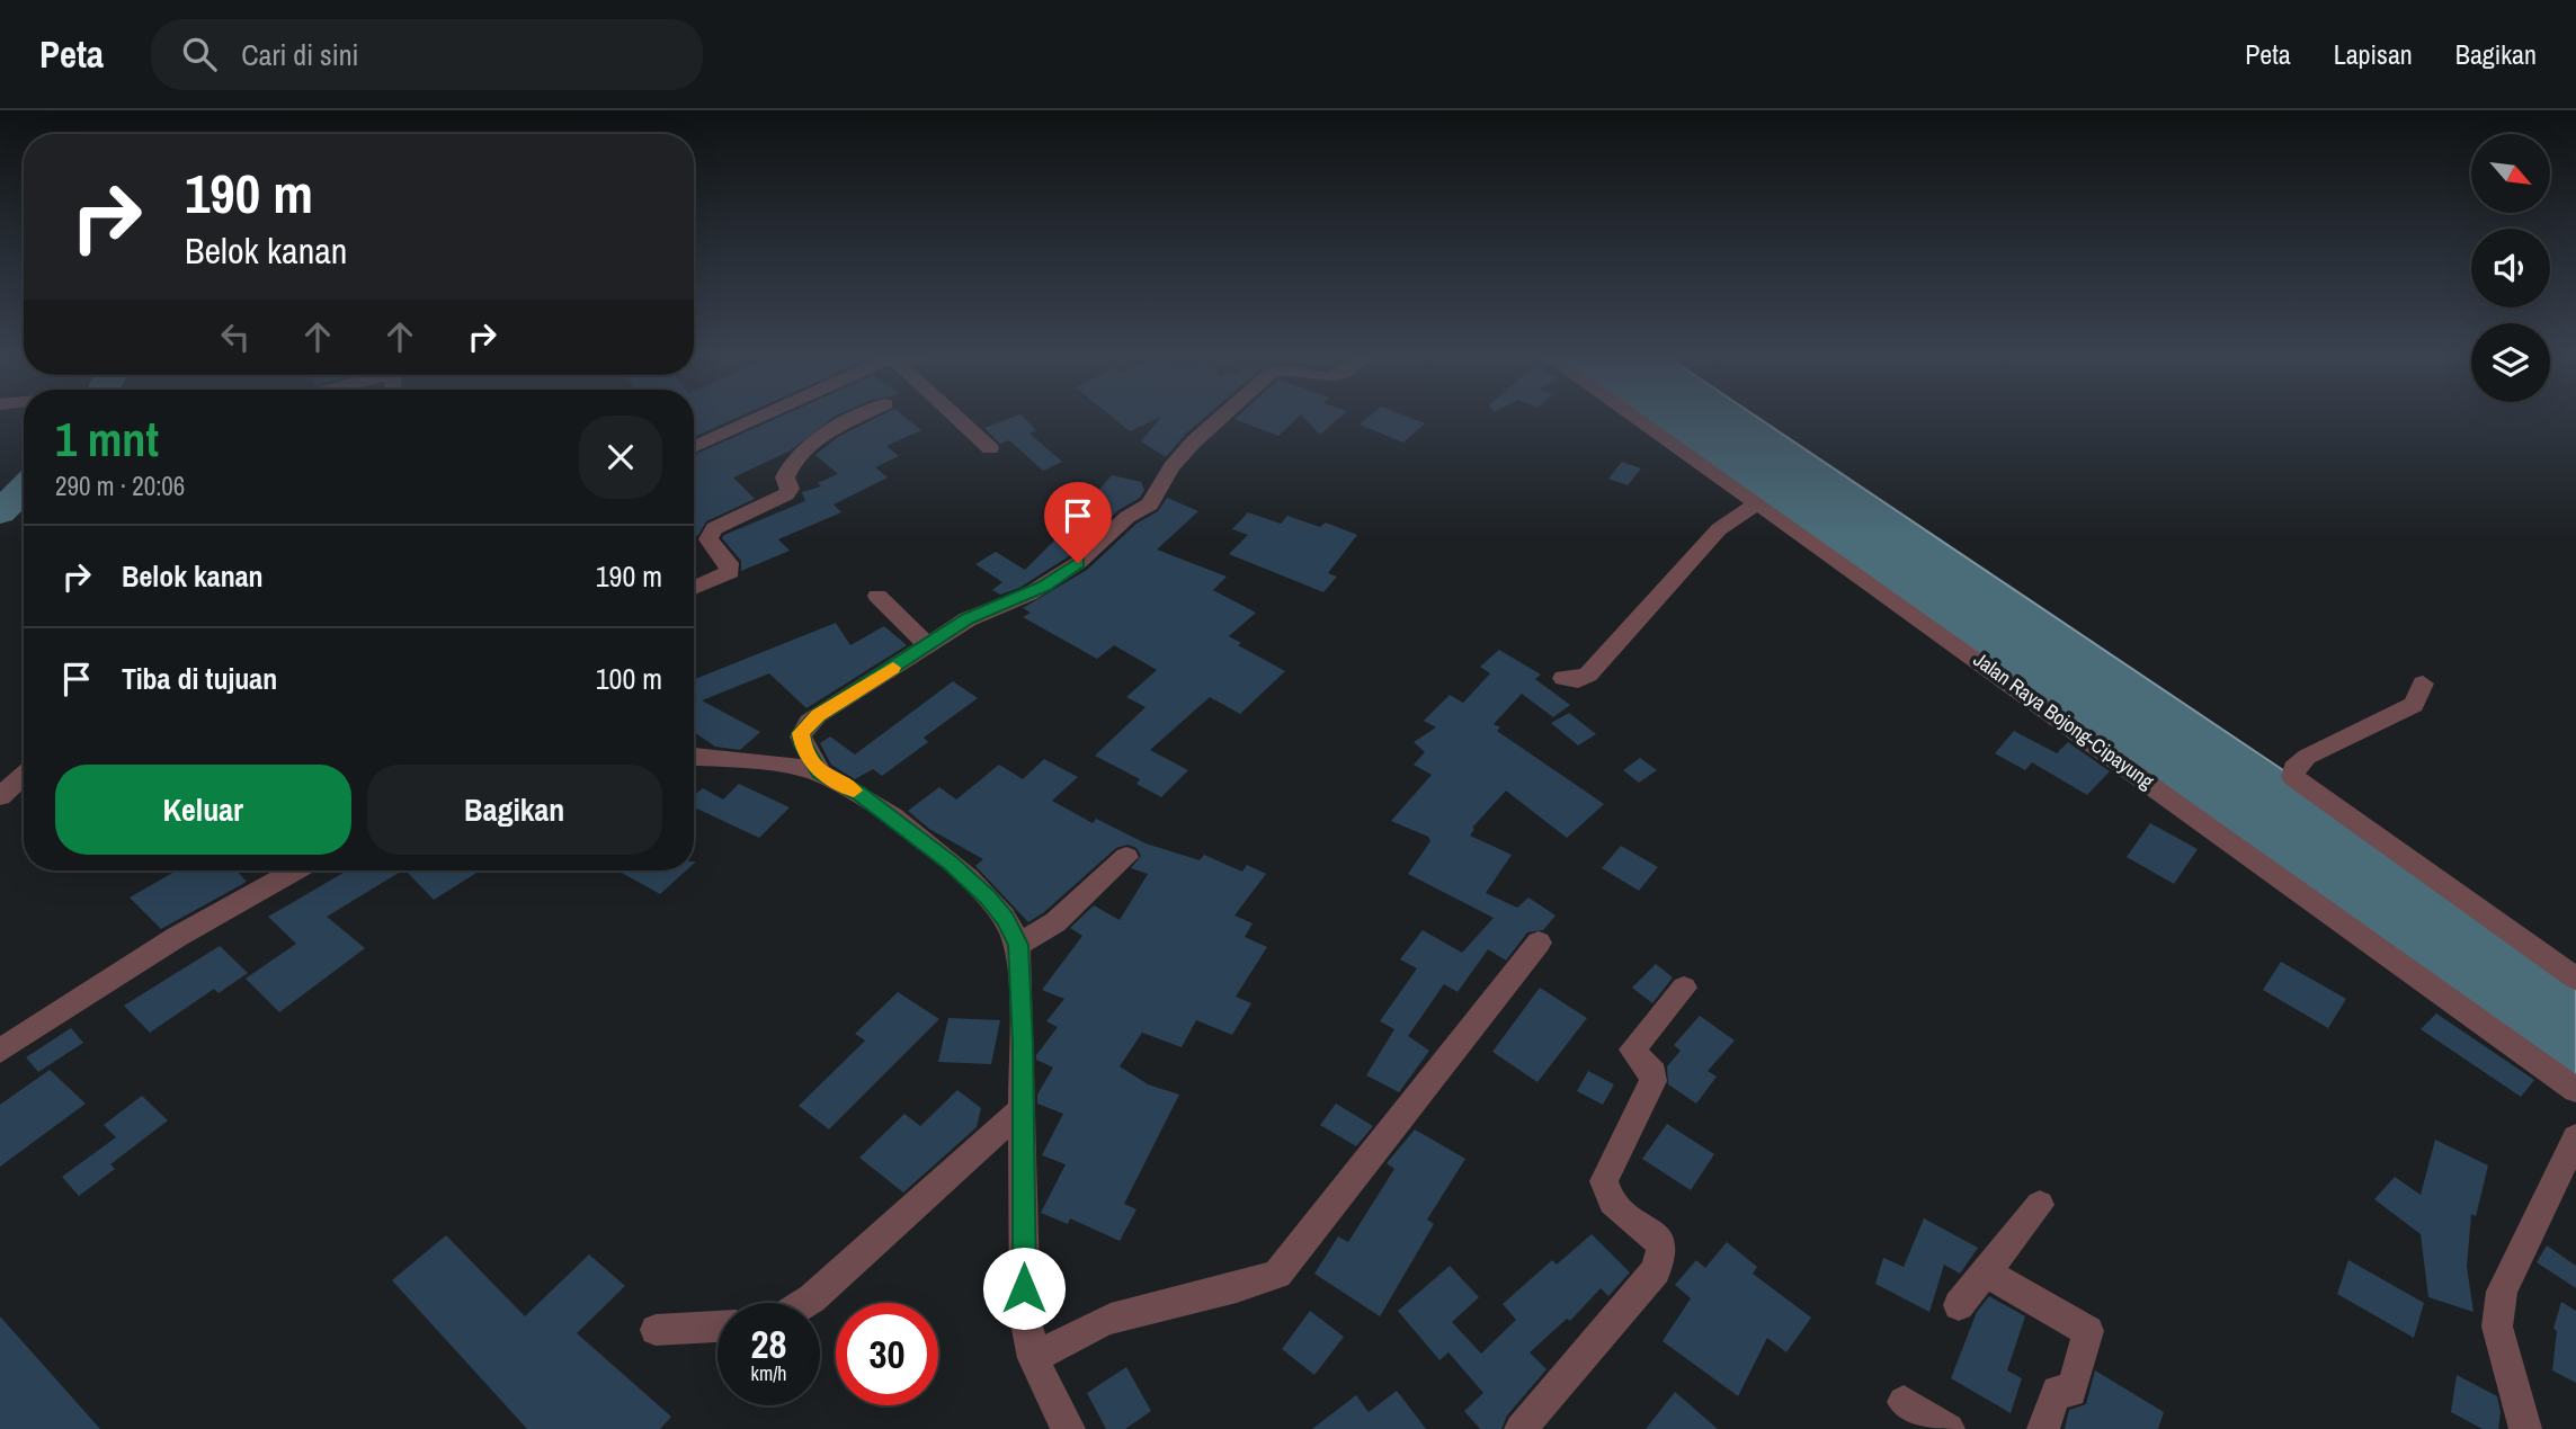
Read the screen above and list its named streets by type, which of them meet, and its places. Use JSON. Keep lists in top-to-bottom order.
{
  "streets": {
    "street": ["Jalan Raya Bojong-Cipayung"]
  },
  "north": "bottom right",
  "page": {
    "header": "Peta",
    "search": "Cari di sini",
    "nav": ["Peta", "Lapisan", "Bagikan"],
    "turn": ["190 m", "Belok kanan"],
    "heading": ["1 mnt", "290 m · 20:06"],
    "list": [
      {
        "name": "Belok kanan",
        "value": "190 m"
      },
      {
        "name": "Tiba di tujuan",
        "value": "100 m"
      }
    ],
    "buttons": ["Keluar", "Bagikan"],
    "speed": "28 km/h",
    "limit": "30"
  }
}
